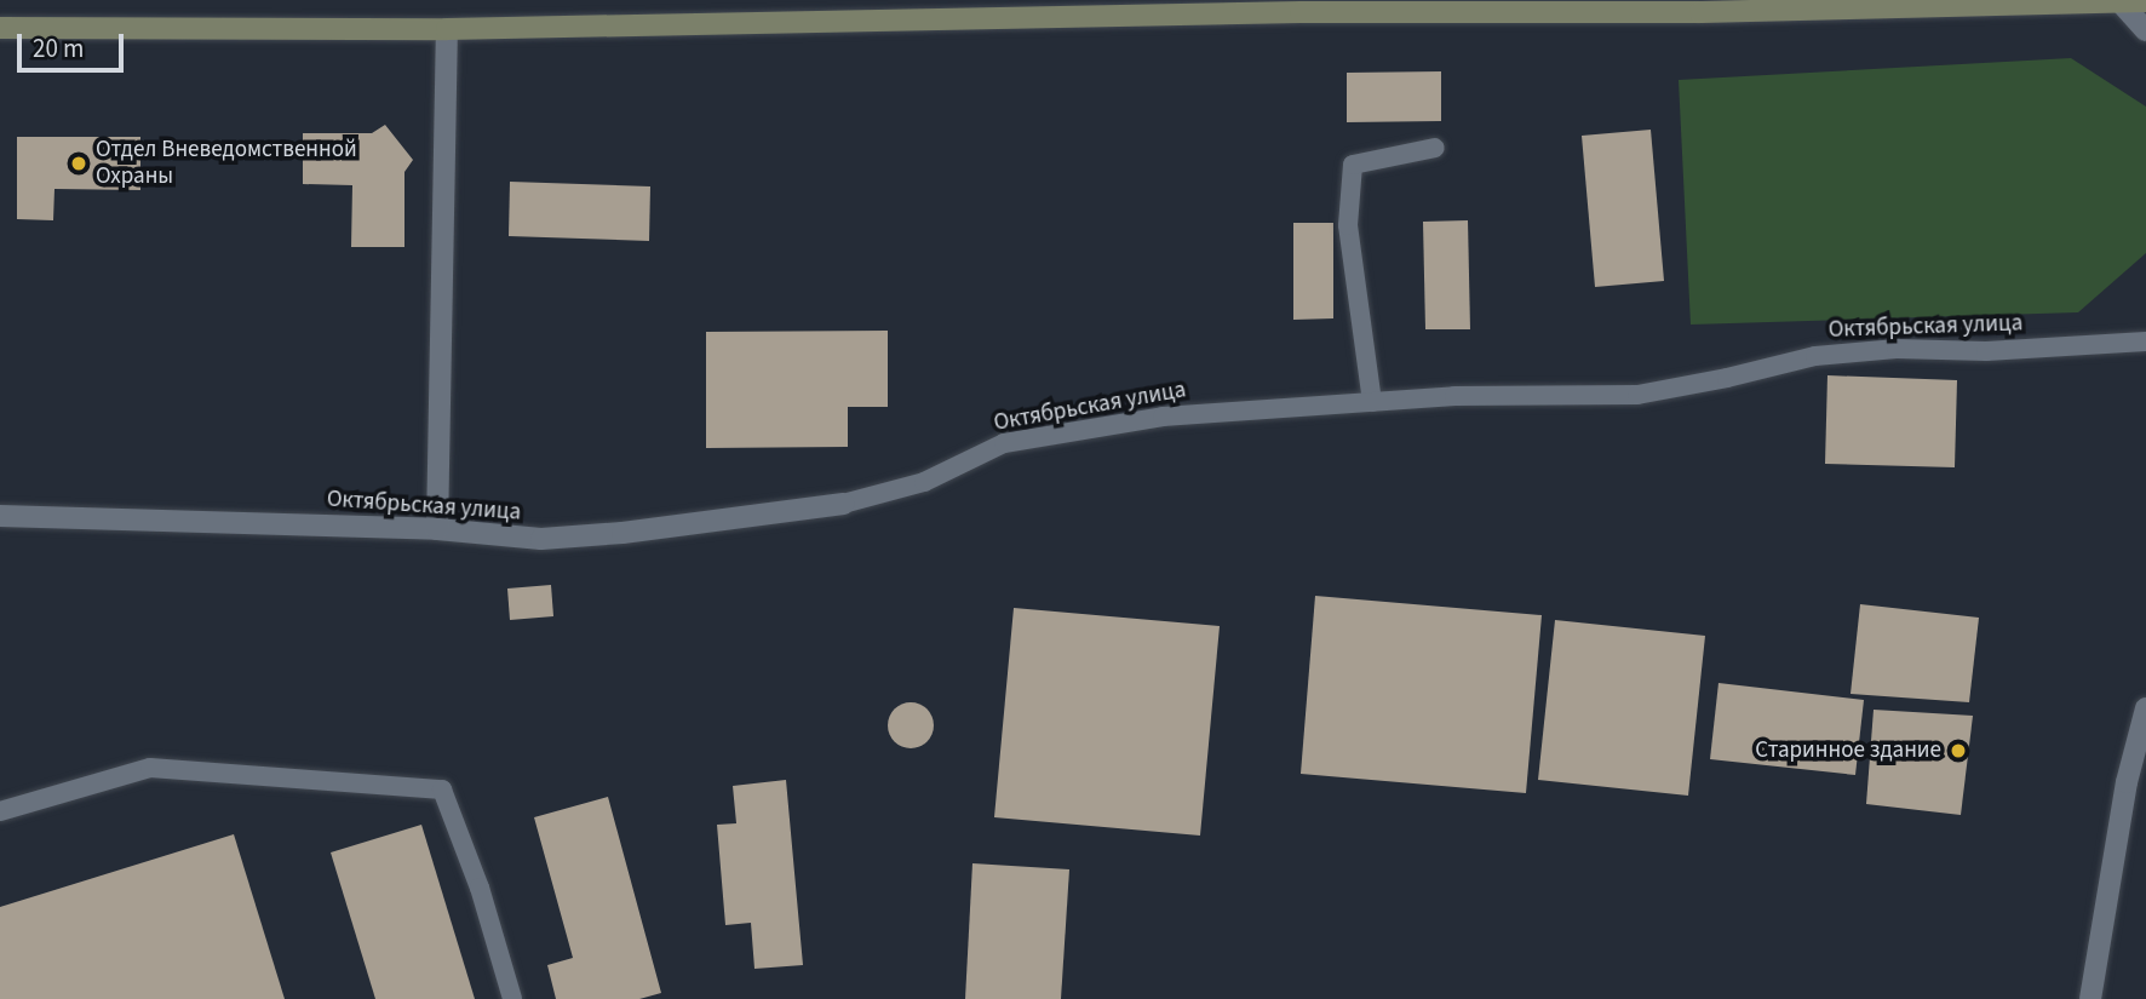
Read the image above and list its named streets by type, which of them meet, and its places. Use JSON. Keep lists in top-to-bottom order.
{
  "streets": {
    "street": ["Октябрьская улица"]
  },
  "places": ["Отдел Вневедомственной Охраны", "Старинное здание"],
  "scale_bar": "20 m"
}
